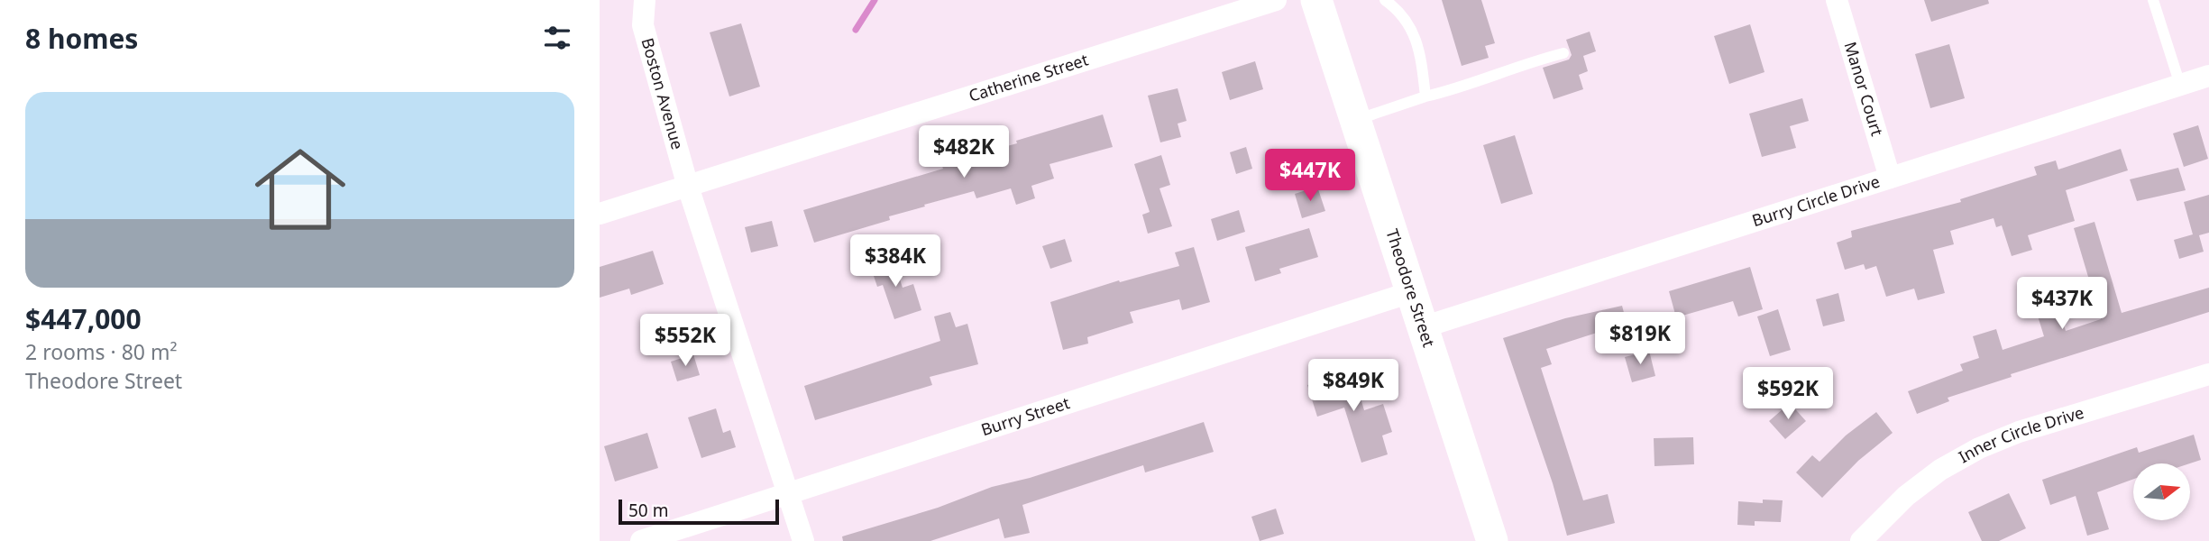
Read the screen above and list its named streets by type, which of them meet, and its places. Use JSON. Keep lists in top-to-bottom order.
{
  "streets": {
    "main road": ["Theodore Street"],
    "street": [
      "Catherine Street",
      "Manor Court",
      "Boston Avenue",
      "Burry Circle Drive",
      "Burry Street",
      "Inner Circle Drive"
    ]
  },
  "crossings": [
    ["Catherine Street", "Boston Avenue"],
    ["Manor Court", "Burry Circle Drive"],
    ["Boston Avenue", "Burry Street"],
    ["Burry Circle Drive", "Theodore Street"],
    ["Theodore Street", "Burry Street"]
  ],
  "scale_bar": "50 m",
  "north": "right",
  "page": {
    "heading": "8 homes",
    "list": [
      {
        "name": "$447,000",
        "note": "2 rooms · 80 m² · Theodore Street"
      }
    ],
    "price": [
      "$482K",
      "$447K",
      "$384K",
      "$437K",
      "$819K",
      "$552K",
      "$849K",
      "$592K"
    ],
    "scale": "50 m"
  }
}
